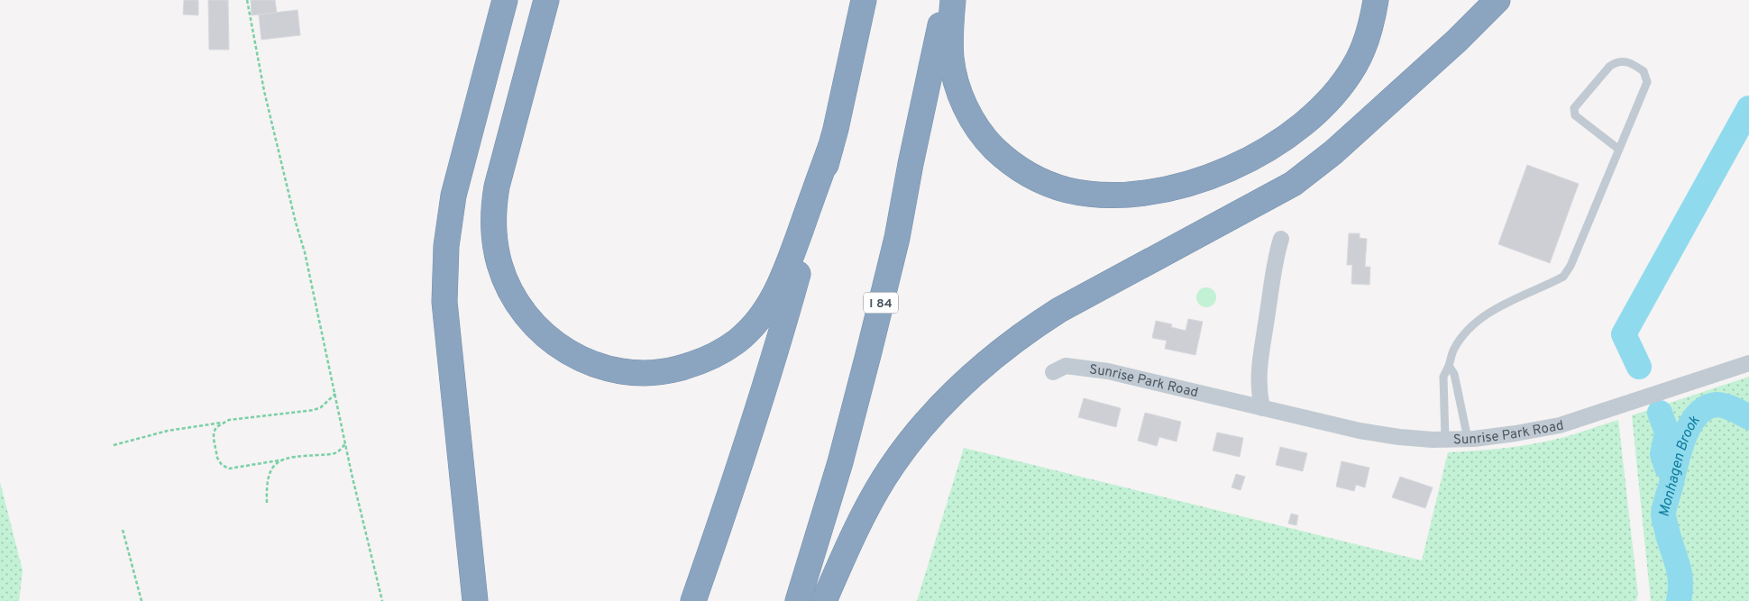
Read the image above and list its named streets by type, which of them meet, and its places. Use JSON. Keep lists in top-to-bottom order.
{
  "streets": {
    "highway": ["I 84"],
    "street": ["Sunrise Park Road"]
  },
  "water": ["Monhagen Brook"]
}
